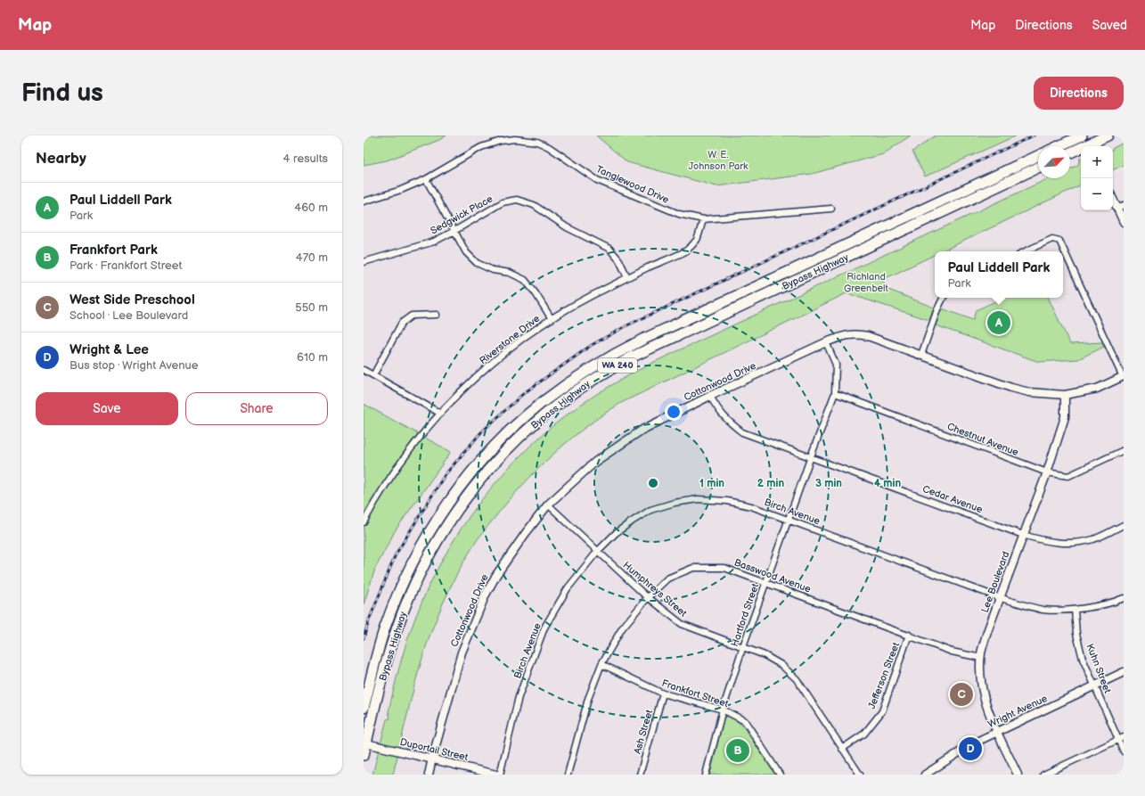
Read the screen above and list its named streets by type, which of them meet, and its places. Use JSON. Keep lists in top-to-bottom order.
{
  "streets": {
    "highway": ["Bypass Highway", "WA 240"],
    "street": [
      "Tanglewood Drive",
      "Sedgwick Place",
      "Riverstone Drive",
      "Cottonwood Drive",
      "Chestnut Avenue",
      "Cedar Avenue",
      "Birch Avenue",
      "Basswood Avenue",
      "Lee Boulevard",
      "Humphreys Street",
      "Hartford Street",
      "Kuhn Street",
      "Jefferson Street",
      "Frankfort Street",
      "Wright Avenue",
      "Ash Street",
      "Duportail Street"
    ]
  },
  "crossings": [
    ["Tanglewood Drive", "Riverstone Drive"],
    ["Sedgwick Place", "Riverstone Drive"],
    ["Bypass Highway", "Duportail Street"],
    ["Cottonwood Drive", "Cedar Avenue"],
    ["Cottonwood Drive", "Lee Boulevard"],
    ["Cottonwood Drive", "Humphreys Street"],
    ["Cottonwood Drive", "Hartford Street"],
    ["Cottonwood Drive", "Duportail Street"],
    ["Chestnut Avenue", "Lee Boulevard"],
    ["Chestnut Avenue", "Hartford Street"],
    ["Cedar Avenue", "Lee Boulevard"],
    ["Cedar Avenue", "Hartford Street"],
    ["Birch Avenue", "Lee Boulevard"],
    ["Birch Avenue", "Humphreys Street"],
    ["Birch Avenue", "Hartford Street"],
    ["Birch Avenue", "Kuhn Street"],
    ["Basswood Avenue", "Lee Boulevard"],
    ["Basswood Avenue", "Humphreys Street"],
    ["Basswood Avenue", "Hartford Street"],
    ["Basswood Avenue", "Jefferson Street"],
    ["Basswood Avenue", "Frankfort Street"],
    ["Lee Boulevard", "Wright Avenue"],
    ["Humphreys Street", "Hartford Street"],
    ["Humphreys Street", "Jefferson Street"],
    ["Hartford Street", "Frankfort Street"],
    ["Kuhn Street", "Wright Avenue"],
    ["Frankfort Street", "Ash Street"]
  ],
  "parks": ["W. E. Johnson Park", "Richland Greenbelt"],
  "north": "top right",
  "page": {
    "header": "Map",
    "nav": ["Map", "Directions", "Saved"],
    "buttons": [
      "Directions",
      ["Save", "Share"]
    ],
    "title": "Find us",
    "heading": ["Nearby", "4 results"],
    "map_buttons": ["+", "−"],
    "list": [
      {
        "mark": "A",
        "name": "Paul Liddell Park",
        "note": "Park",
        "value": "460 m"
      },
      {
        "mark": "B",
        "name": "Frankfort Park",
        "note": "Park · Frankfort Street",
        "value": "470 m"
      },
      {
        "mark": "C",
        "name": "West Side Preschool",
        "note": "School · Lee Boulevard",
        "value": "550 m"
      },
      {
        "mark": "D",
        "name": "Wright & Lee",
        "note": "Bus stop · Wright Avenue",
        "value": "610 m"
      }
    ],
    "popup": ["Paul Liddell Park", "Park"],
    "pins": [
      "A",
      "C",
      "D",
      "B"
    ]
  },
  "rings": [
    "1 min",
    "2 min",
    "3 min",
    "4 min"
  ]
}
